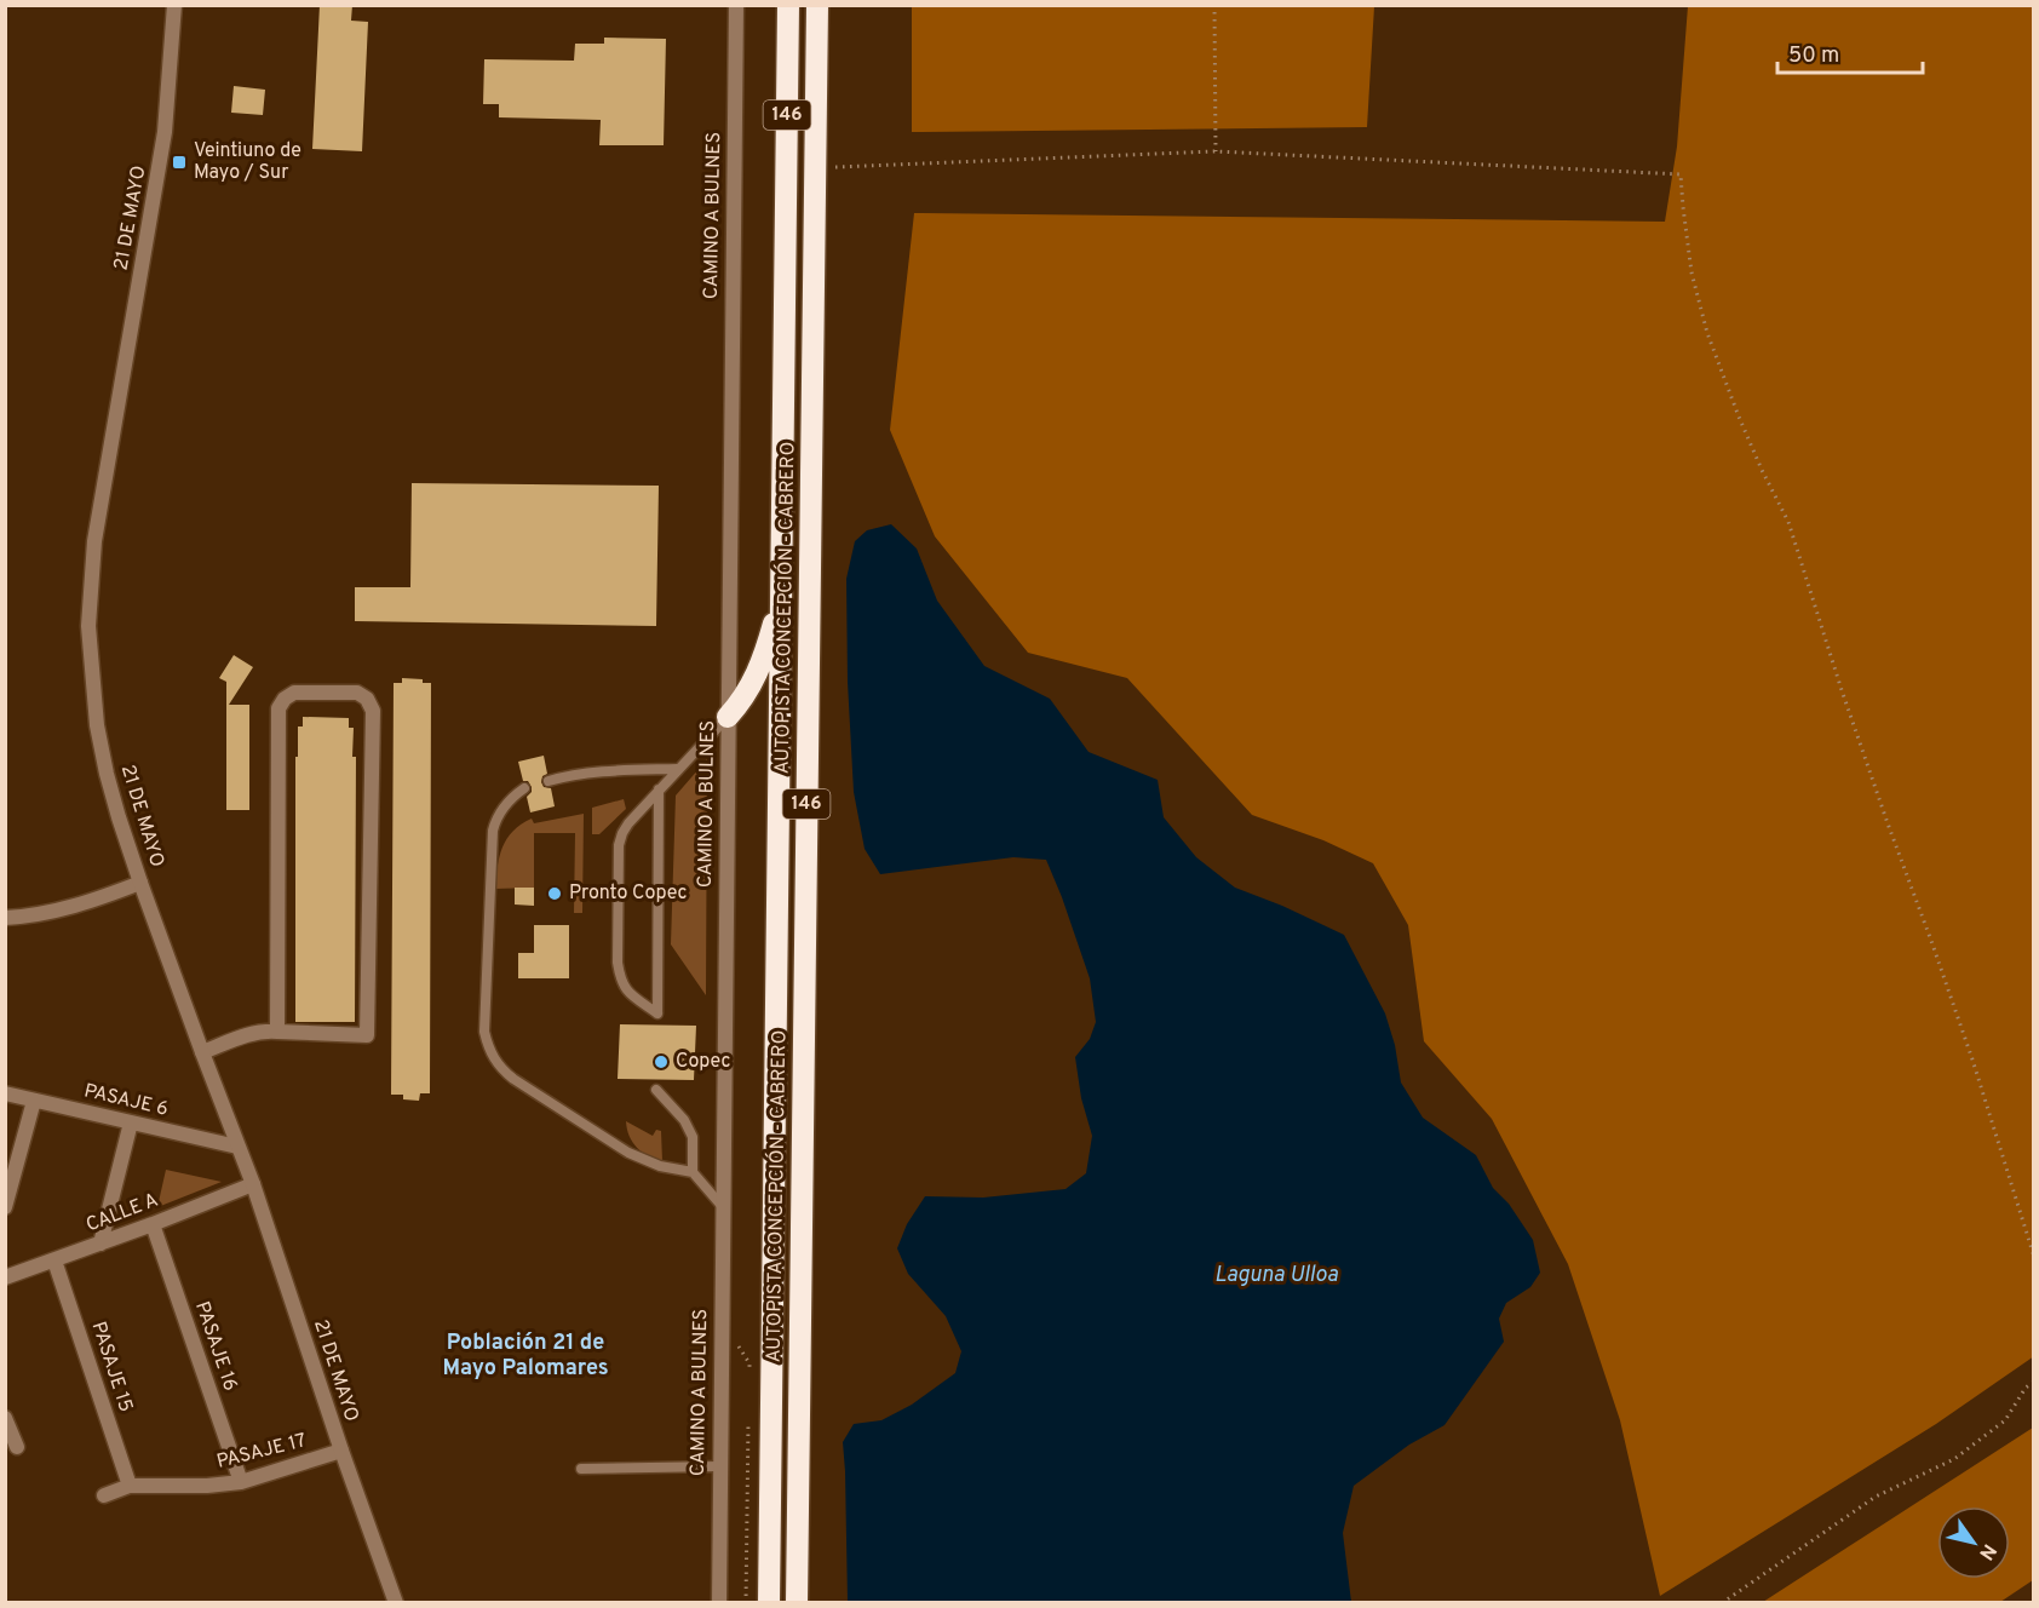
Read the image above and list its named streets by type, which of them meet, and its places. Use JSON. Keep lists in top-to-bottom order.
{
  "streets": {
    "highway": ["146", "AUTOPISTA CONCEPCIÓN - CABRERO"],
    "street": [
      "CAMINO A BULNES",
      "21 DE MAYO",
      "PASAJE 6",
      "CALLE A",
      "PASAJE 16",
      "PASAJE 15",
      "PASAJE 17"
    ]
  },
  "crossings": [
    ["21 DE MAYO", "PASAJE 6"],
    ["21 DE MAYO", "CALLE A"],
    ["21 DE MAYO", "PASAJE 17"],
    ["CALLE A", "PASAJE 16"],
    ["CALLE A", "PASAJE 15"],
    ["PASAJE 16", "PASAJE 17"],
    ["PASAJE 15", "PASAJE 17"]
  ],
  "districts": ["Población 21 de Mayo Palomares"],
  "water": ["Laguna Ulloa"],
  "places": {
    "transit": ["Veintiuno de Mayo / Sur"],
    "other": ["Pronto Copec", "Copec"]
  },
  "scale_bar": "50 m",
  "north": "bottom right"
}
